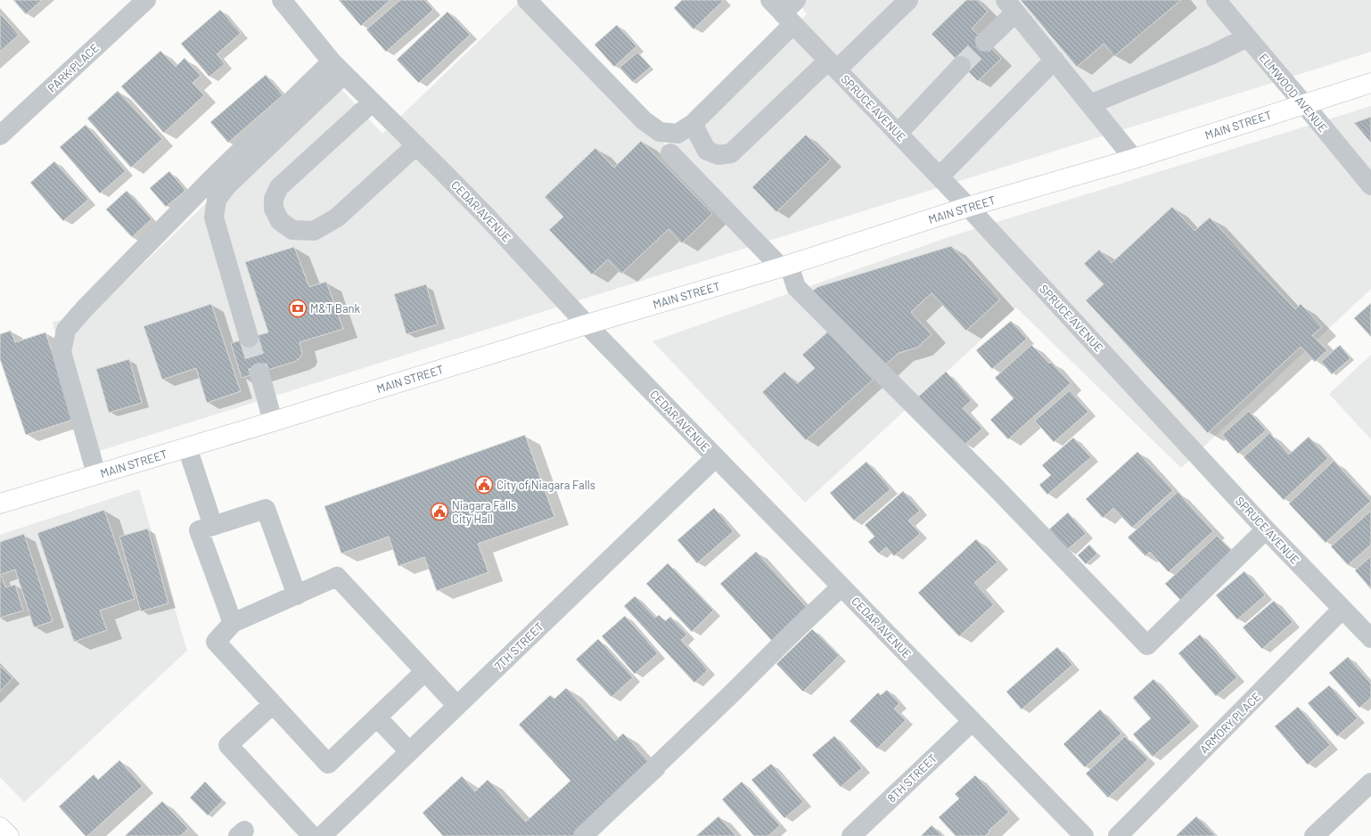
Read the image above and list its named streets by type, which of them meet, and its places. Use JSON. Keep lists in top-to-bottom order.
{
  "streets": {
    "main road": ["MAIN STREET"],
    "street": [
      "PARK PLACE",
      "ELMWOOD AVENUE",
      "SPRUCE AVENUE",
      "CEDAR AVENUE",
      "7TH STREET",
      "ARMORY PLACE",
      "8TH STREET"
    ]
  },
  "crossings": [
    ["ELMWOOD AVENUE", "MAIN STREET"],
    ["SPRUCE AVENUE", "MAIN STREET"],
    ["SPRUCE AVENUE", "ARMORY PLACE"],
    ["MAIN STREET", "CEDAR AVENUE"],
    ["CEDAR AVENUE", "7TH STREET"],
    ["CEDAR AVENUE", "8TH STREET"]
  ],
  "places": {
    "bank": ["M&T Bank"],
    "public building": ["City of Niagara Falls", "Niagara Falls City Hall"]
  }
}
